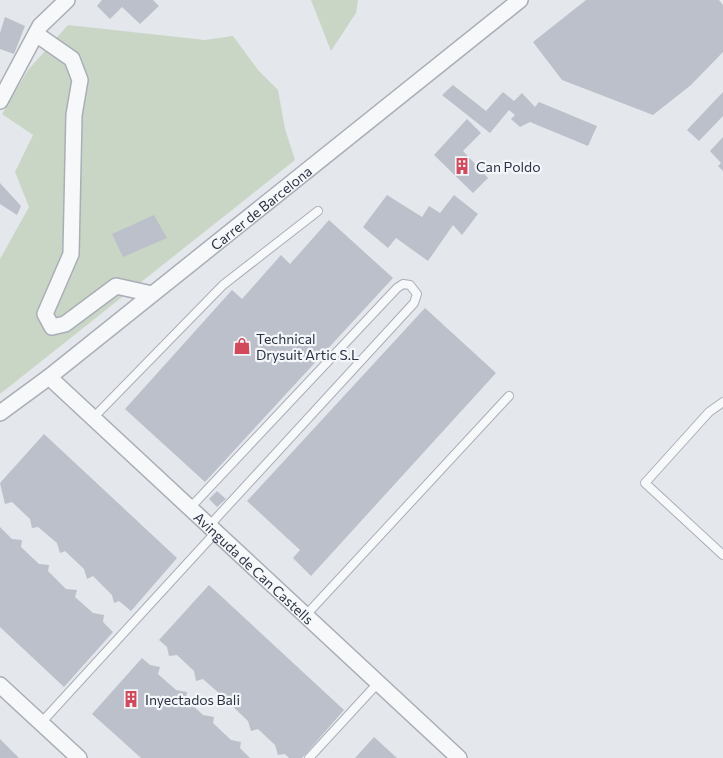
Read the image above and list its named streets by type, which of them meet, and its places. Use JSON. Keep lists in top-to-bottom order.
{
  "streets": {
    "street": ["Carrer de Barcelona", "Avinguda de Can Castells"]
  },
  "crossings": [
    ["Carrer de Barcelona", "Avinguda de Can Castells"]
  ],
  "places": {
    "building": ["Can Poldo", "Inyectados Bali"],
    "shop": ["Technical Drysuit Artic S.L"]
  }
}
